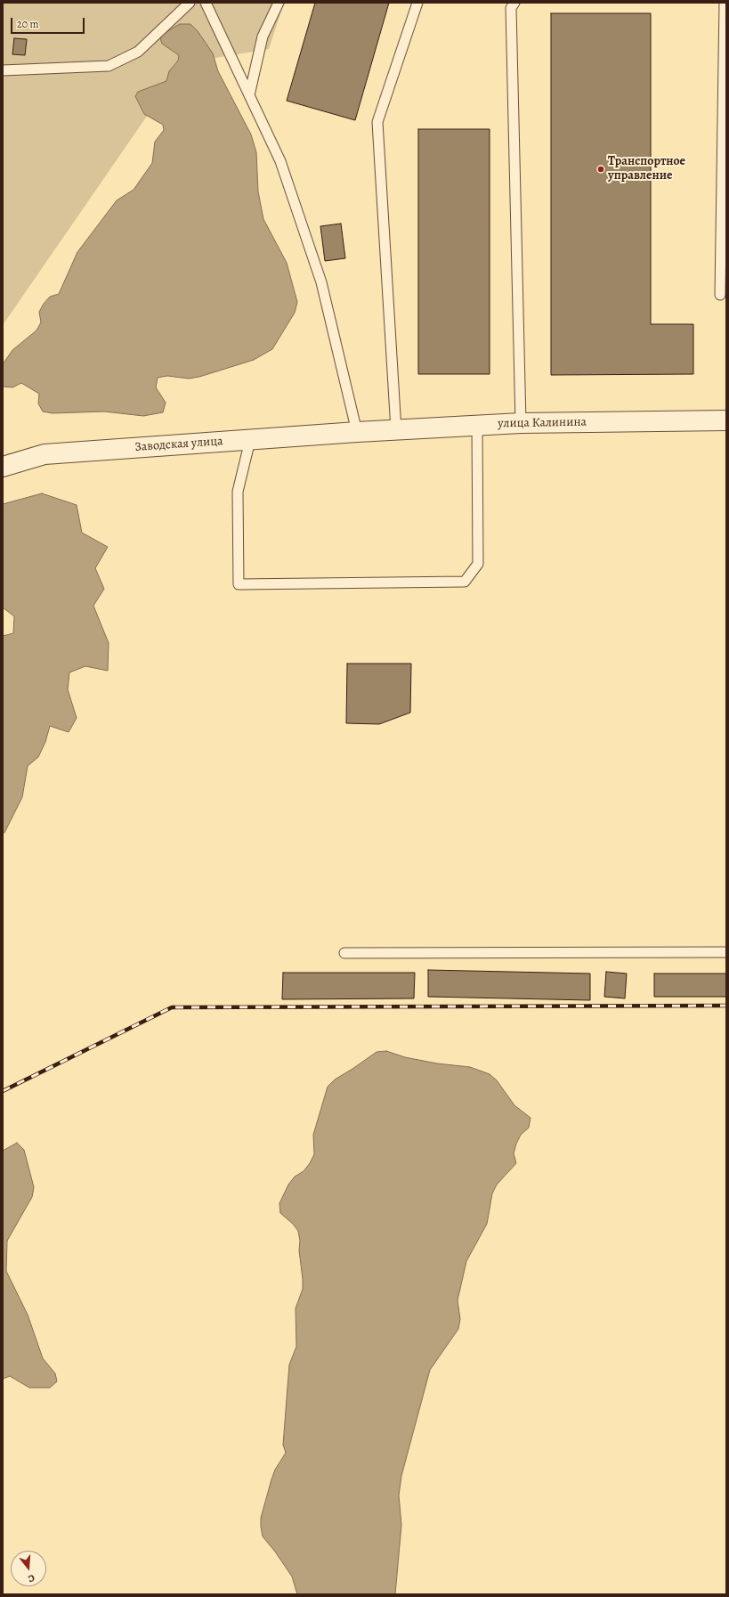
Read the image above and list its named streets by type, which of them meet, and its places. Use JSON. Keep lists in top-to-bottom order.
{
  "streets": {
    "street": ["улица Калинина", "Заводская улица"]
  },
  "crossings": [
    ["улица Калинина", "Заводская улица"]
  ],
  "places": ["Транспортное управление"],
  "scale_bar": "20 m",
  "north": "bottom"
}
